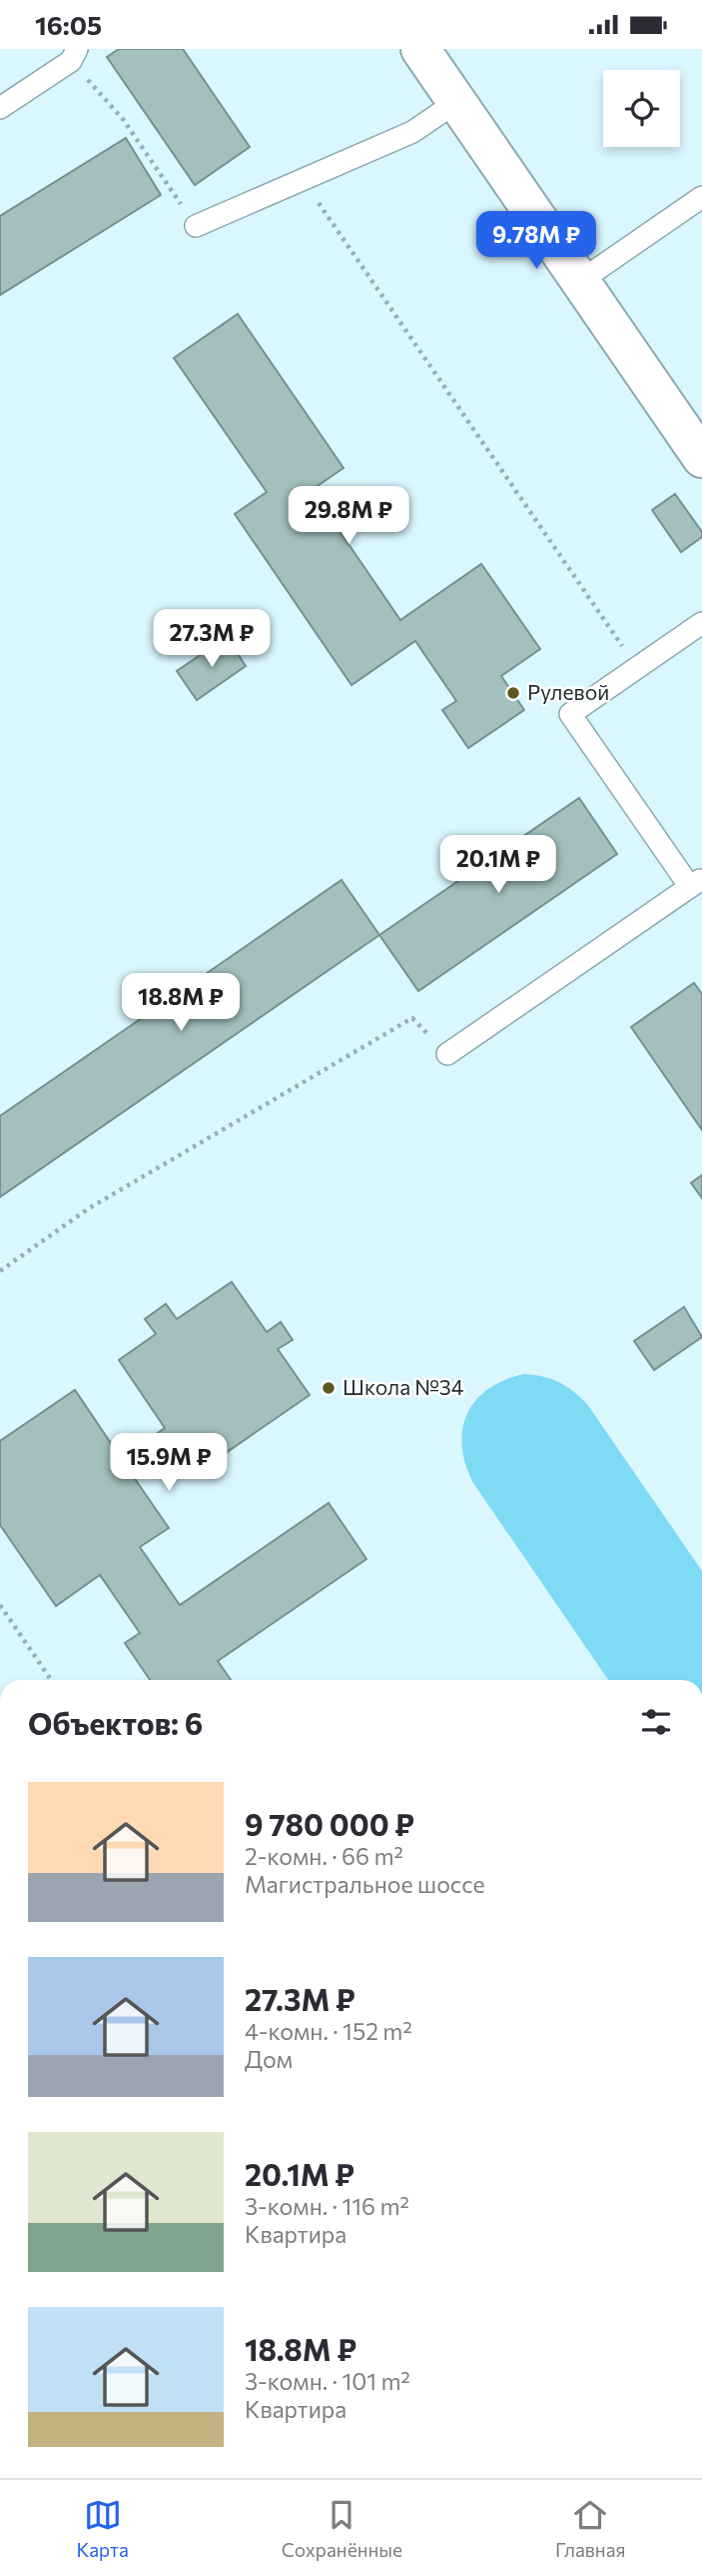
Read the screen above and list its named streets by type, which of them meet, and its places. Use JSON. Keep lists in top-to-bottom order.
{
  "places": ["Рулевой", "Школа №34"],
  "page": {
    "status": "16:05",
    "price": [
      "9.78M ₽",
      "29.8M ₽",
      "27.3M ₽",
      "20.1M ₽",
      "18.8M ₽",
      "15.9M ₽"
    ],
    "heading": "Объектов: 6",
    "list": [
      {
        "name": "9 780 000 ₽",
        "note": "2-комн. · 66 m² · Магистральное шоссе"
      },
      {
        "name": "27.3M ₽",
        "note": "4-комн. · 152 m² · Дом"
      },
      {
        "name": "20.1M ₽",
        "note": "3-комн. · 116 m² · Квартира"
      },
      {
        "name": "18.8M ₽",
        "note": "3-комн. · 101 m² · Квартира"
      }
    ],
    "tabs": ["Карта", "Сохранённые", "Главная"]
  }
}
